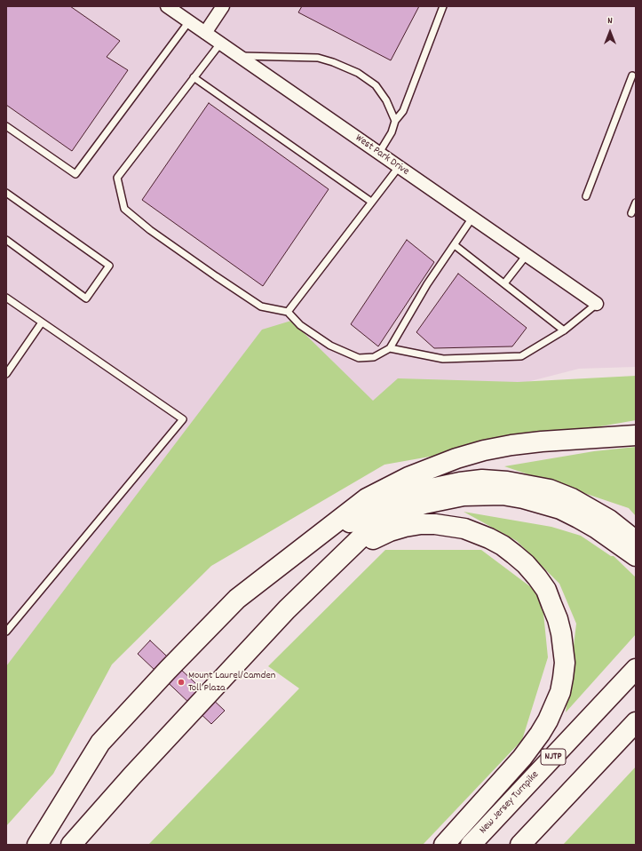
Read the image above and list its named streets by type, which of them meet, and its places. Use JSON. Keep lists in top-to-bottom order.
{
  "streets": {
    "highway": ["NJTP", "New Jersey Turnpike"],
    "street": ["West Park Drive"]
  },
  "places": ["Mount Laurel/Camden Toll Plaza"],
  "north": "top"
}
